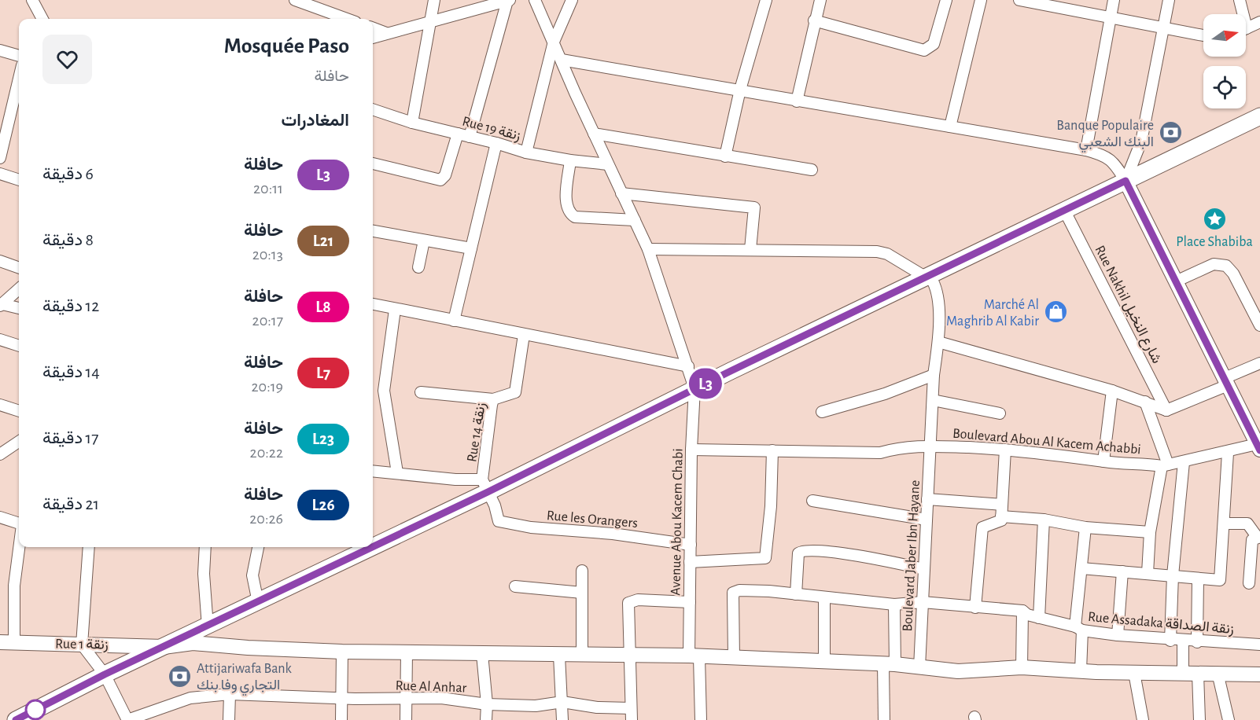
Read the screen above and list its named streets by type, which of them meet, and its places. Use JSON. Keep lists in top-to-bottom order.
{
  "streets": {
    "street": [
      "Rue 19 زنقة",
      "Rue Nakhil شارع النخيل",
      "Rue 14 زنقة",
      "Boulevard Abou Al Kacem Achabbi",
      "Rue les Orangers",
      "Avenue Abou Kacem Chabi",
      "Boulevard Jaber Ibn Hayane",
      "Rue Assadaka زنقة الصداقة",
      "Rue 1 زنقة",
      "Rue Al Anhar"
    ]
  },
  "crossings": [
    ["Rue 19 زنقة", "Avenue Abou Kacem Chabi"],
    ["Rue 14 زنقة", "Rue les Orangers"],
    ["Boulevard Abou Al Kacem Achabbi", "Avenue Abou Kacem Chabi"],
    ["Boulevard Abou Al Kacem Achabbi", "Boulevard Jaber Ibn Hayane"],
    ["Rue les Orangers", "Avenue Abou Kacem Chabi"],
    ["Avenue Abou Kacem Chabi", "Rue 1 زنقة"],
    ["Boulevard Jaber Ibn Hayane", "Rue Assadaka زنقة الصداقة"],
    ["Boulevard Jaber Ibn Hayane", "Rue 1 زنقة"],
    ["Rue Assadaka زنقة الصداقة", "Rue 1 زنقة"]
  ],
  "places": {
    "bank": ["Banque Populaire البنك الشعبي", "Attijariwafa Bank التجاري وفا بنك"],
    "place": ["Place Shabiba"],
    "shop": ["Marché Al Maghrib Al Kabir"]
  },
  "lines": ["bus line L3"],
  "north": "right",
  "page": {
    "on_map": "L3",
    "heading": [
      ["Mosquée Paso", "حافلة"],
      "المغادرات"
    ],
    "list": [
      {
        "mark": "L3",
        "name": "حافلة",
        "note": "20:11",
        "value": "6 دقيقة"
      },
      {
        "mark": "L21",
        "name": "حافلة",
        "note": "20:13",
        "value": "8 دقيقة"
      },
      {
        "mark": "L8",
        "name": "حافلة",
        "note": "20:17",
        "value": "12 دقيقة"
      },
      {
        "mark": "L7",
        "name": "حافلة",
        "note": "20:19",
        "value": "14 دقيقة"
      },
      {
        "mark": "L23",
        "name": "حافلة",
        "note": "20:22",
        "value": "17 دقيقة"
      },
      {
        "mark": "L26",
        "name": "حافلة",
        "note": "20:26",
        "value": "21 دقيقة"
      }
    ]
  }
}
